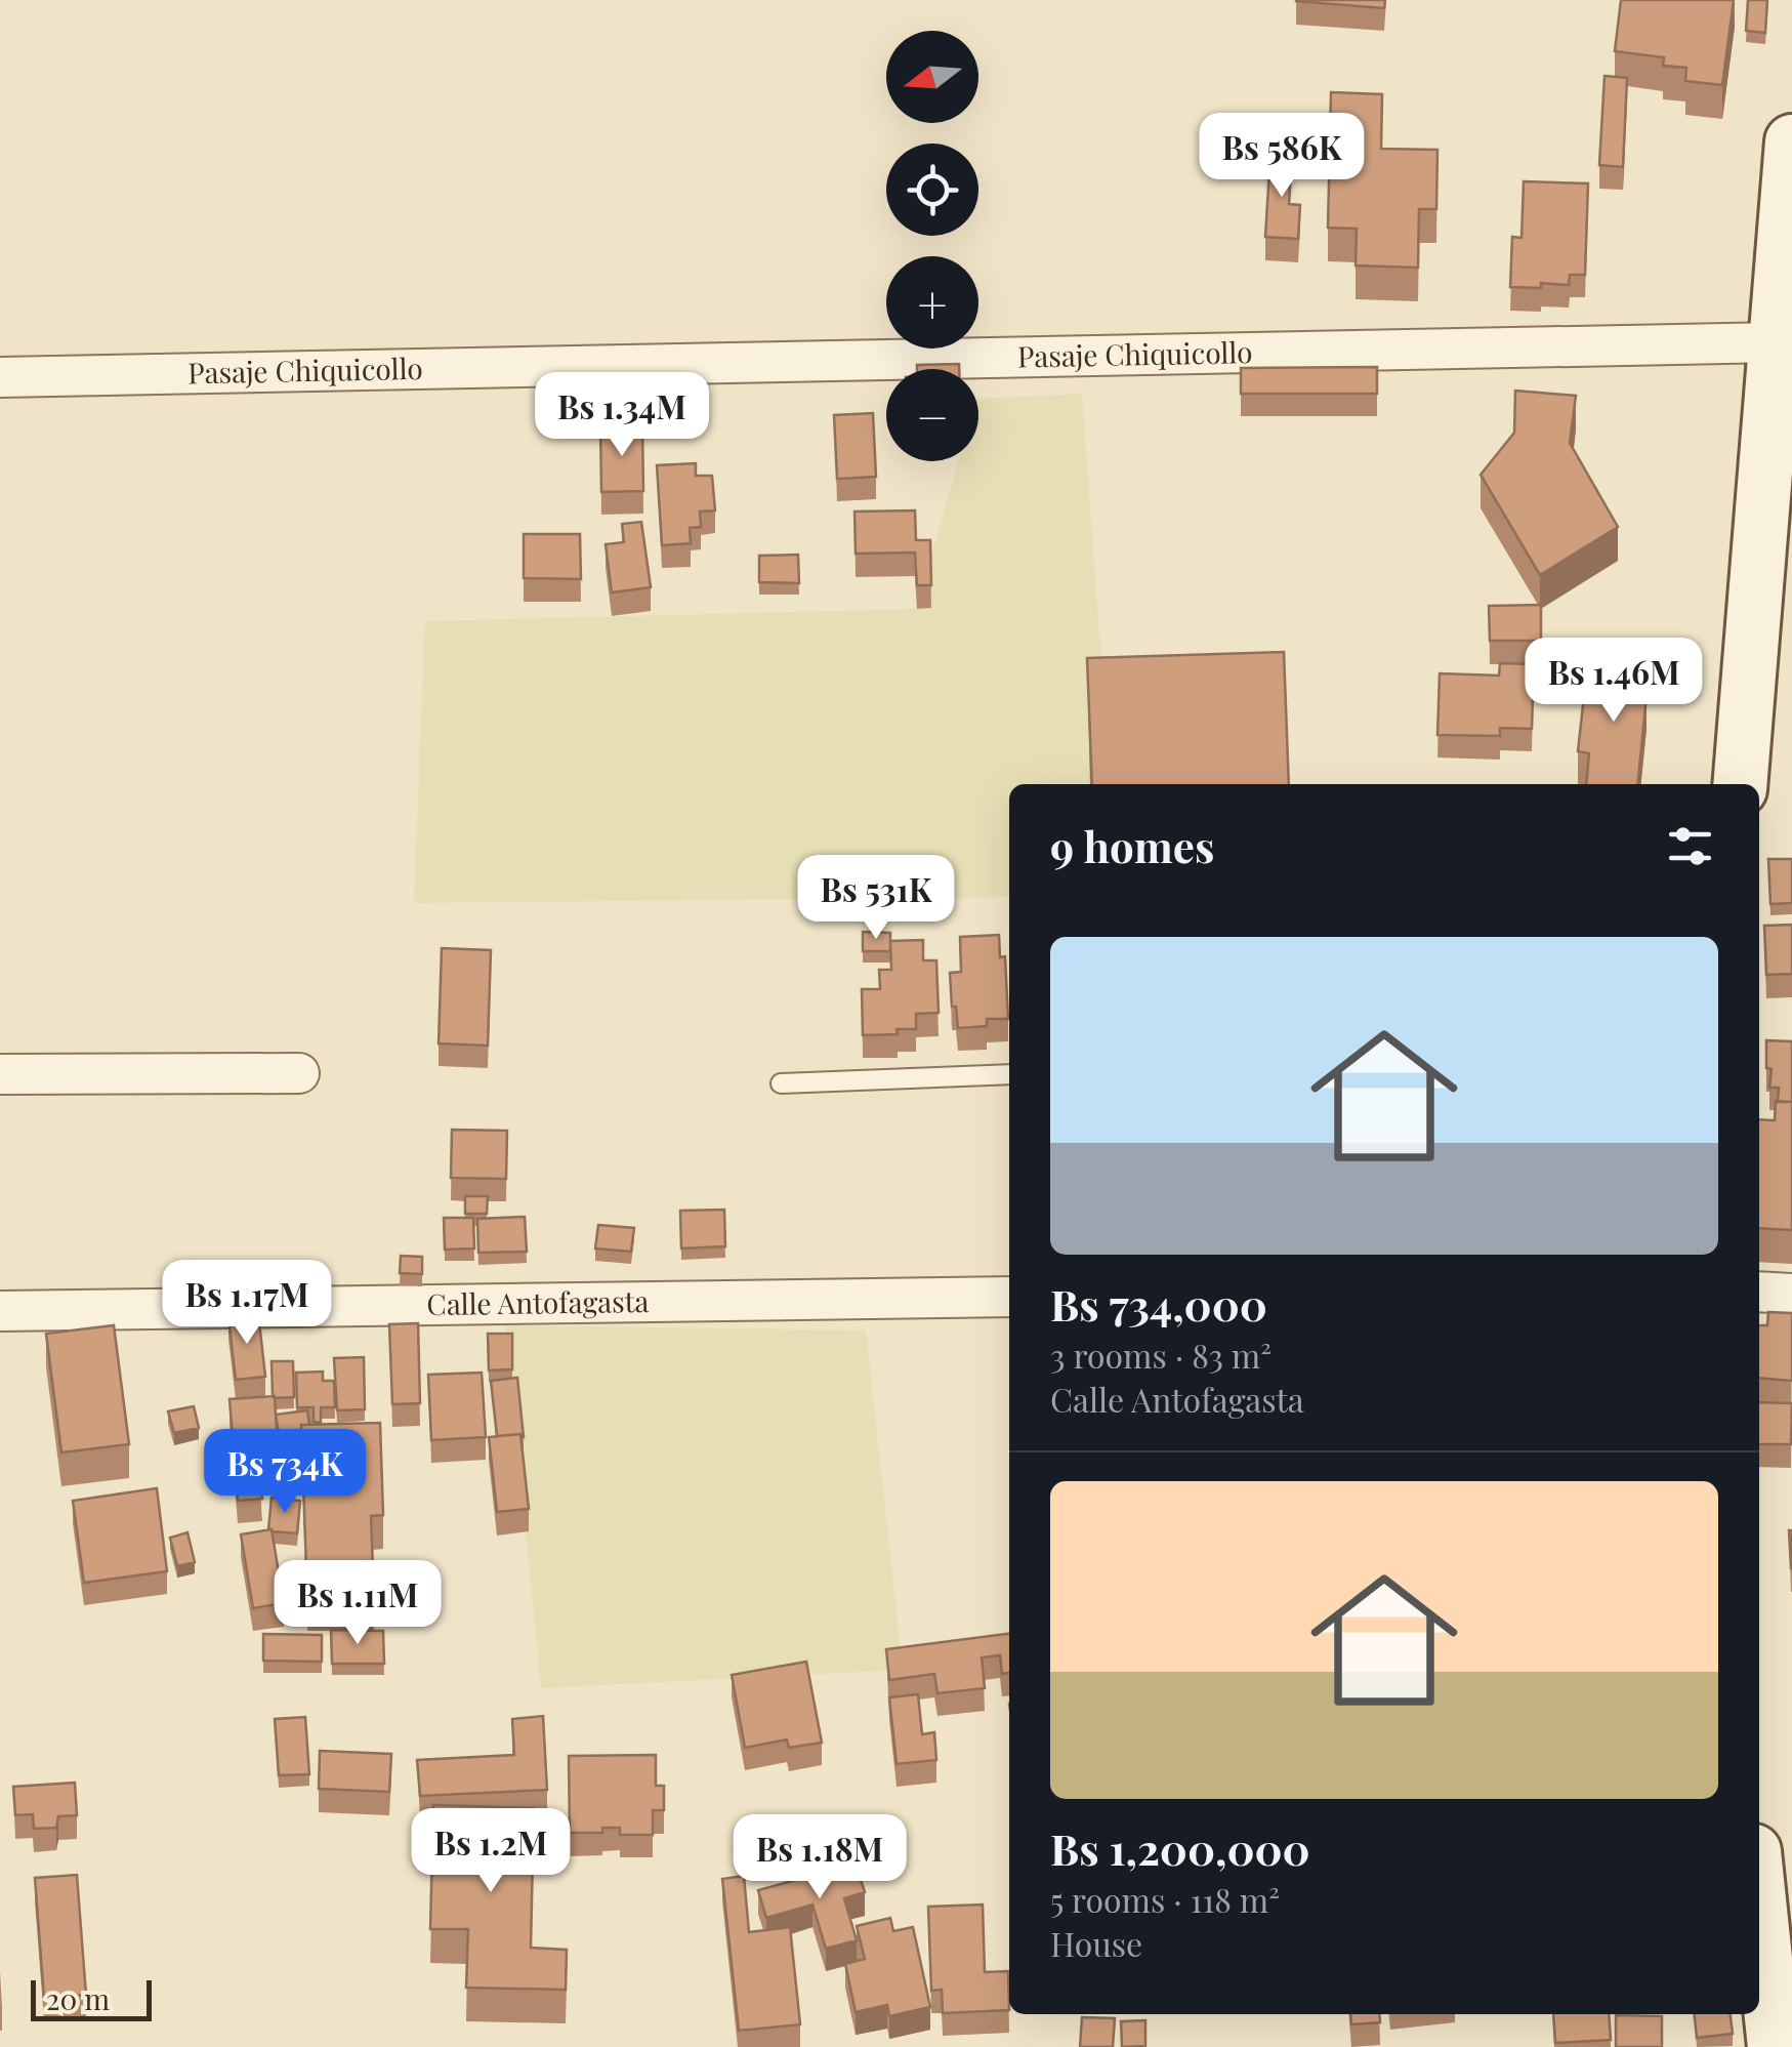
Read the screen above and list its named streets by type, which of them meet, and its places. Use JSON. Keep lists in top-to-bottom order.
{
  "streets": {
    "street": ["Pasaje Chiquicollo", "Calle Antofagasta"]
  },
  "scale_bar": "20 m",
  "north": "left",
  "page": {
    "map_buttons": ["+", "−"],
    "price": [
      "Bs 586K",
      "Bs 1.34M",
      "Bs 1.46M",
      "Bs 531K",
      "Bs 1.17M",
      "Bs 734K",
      "Bs 1.11M",
      "Bs 1.2M",
      "Bs 1.18M"
    ],
    "heading": "9 homes",
    "list": [
      {
        "name": "Bs 734,000",
        "note": "3 rooms · 83 m² · Calle Antofagasta"
      },
      {
        "name": "Bs 1,200,000",
        "note": "5 rooms · 118 m² · House"
      }
    ],
    "scale": "20 m"
  }
}
